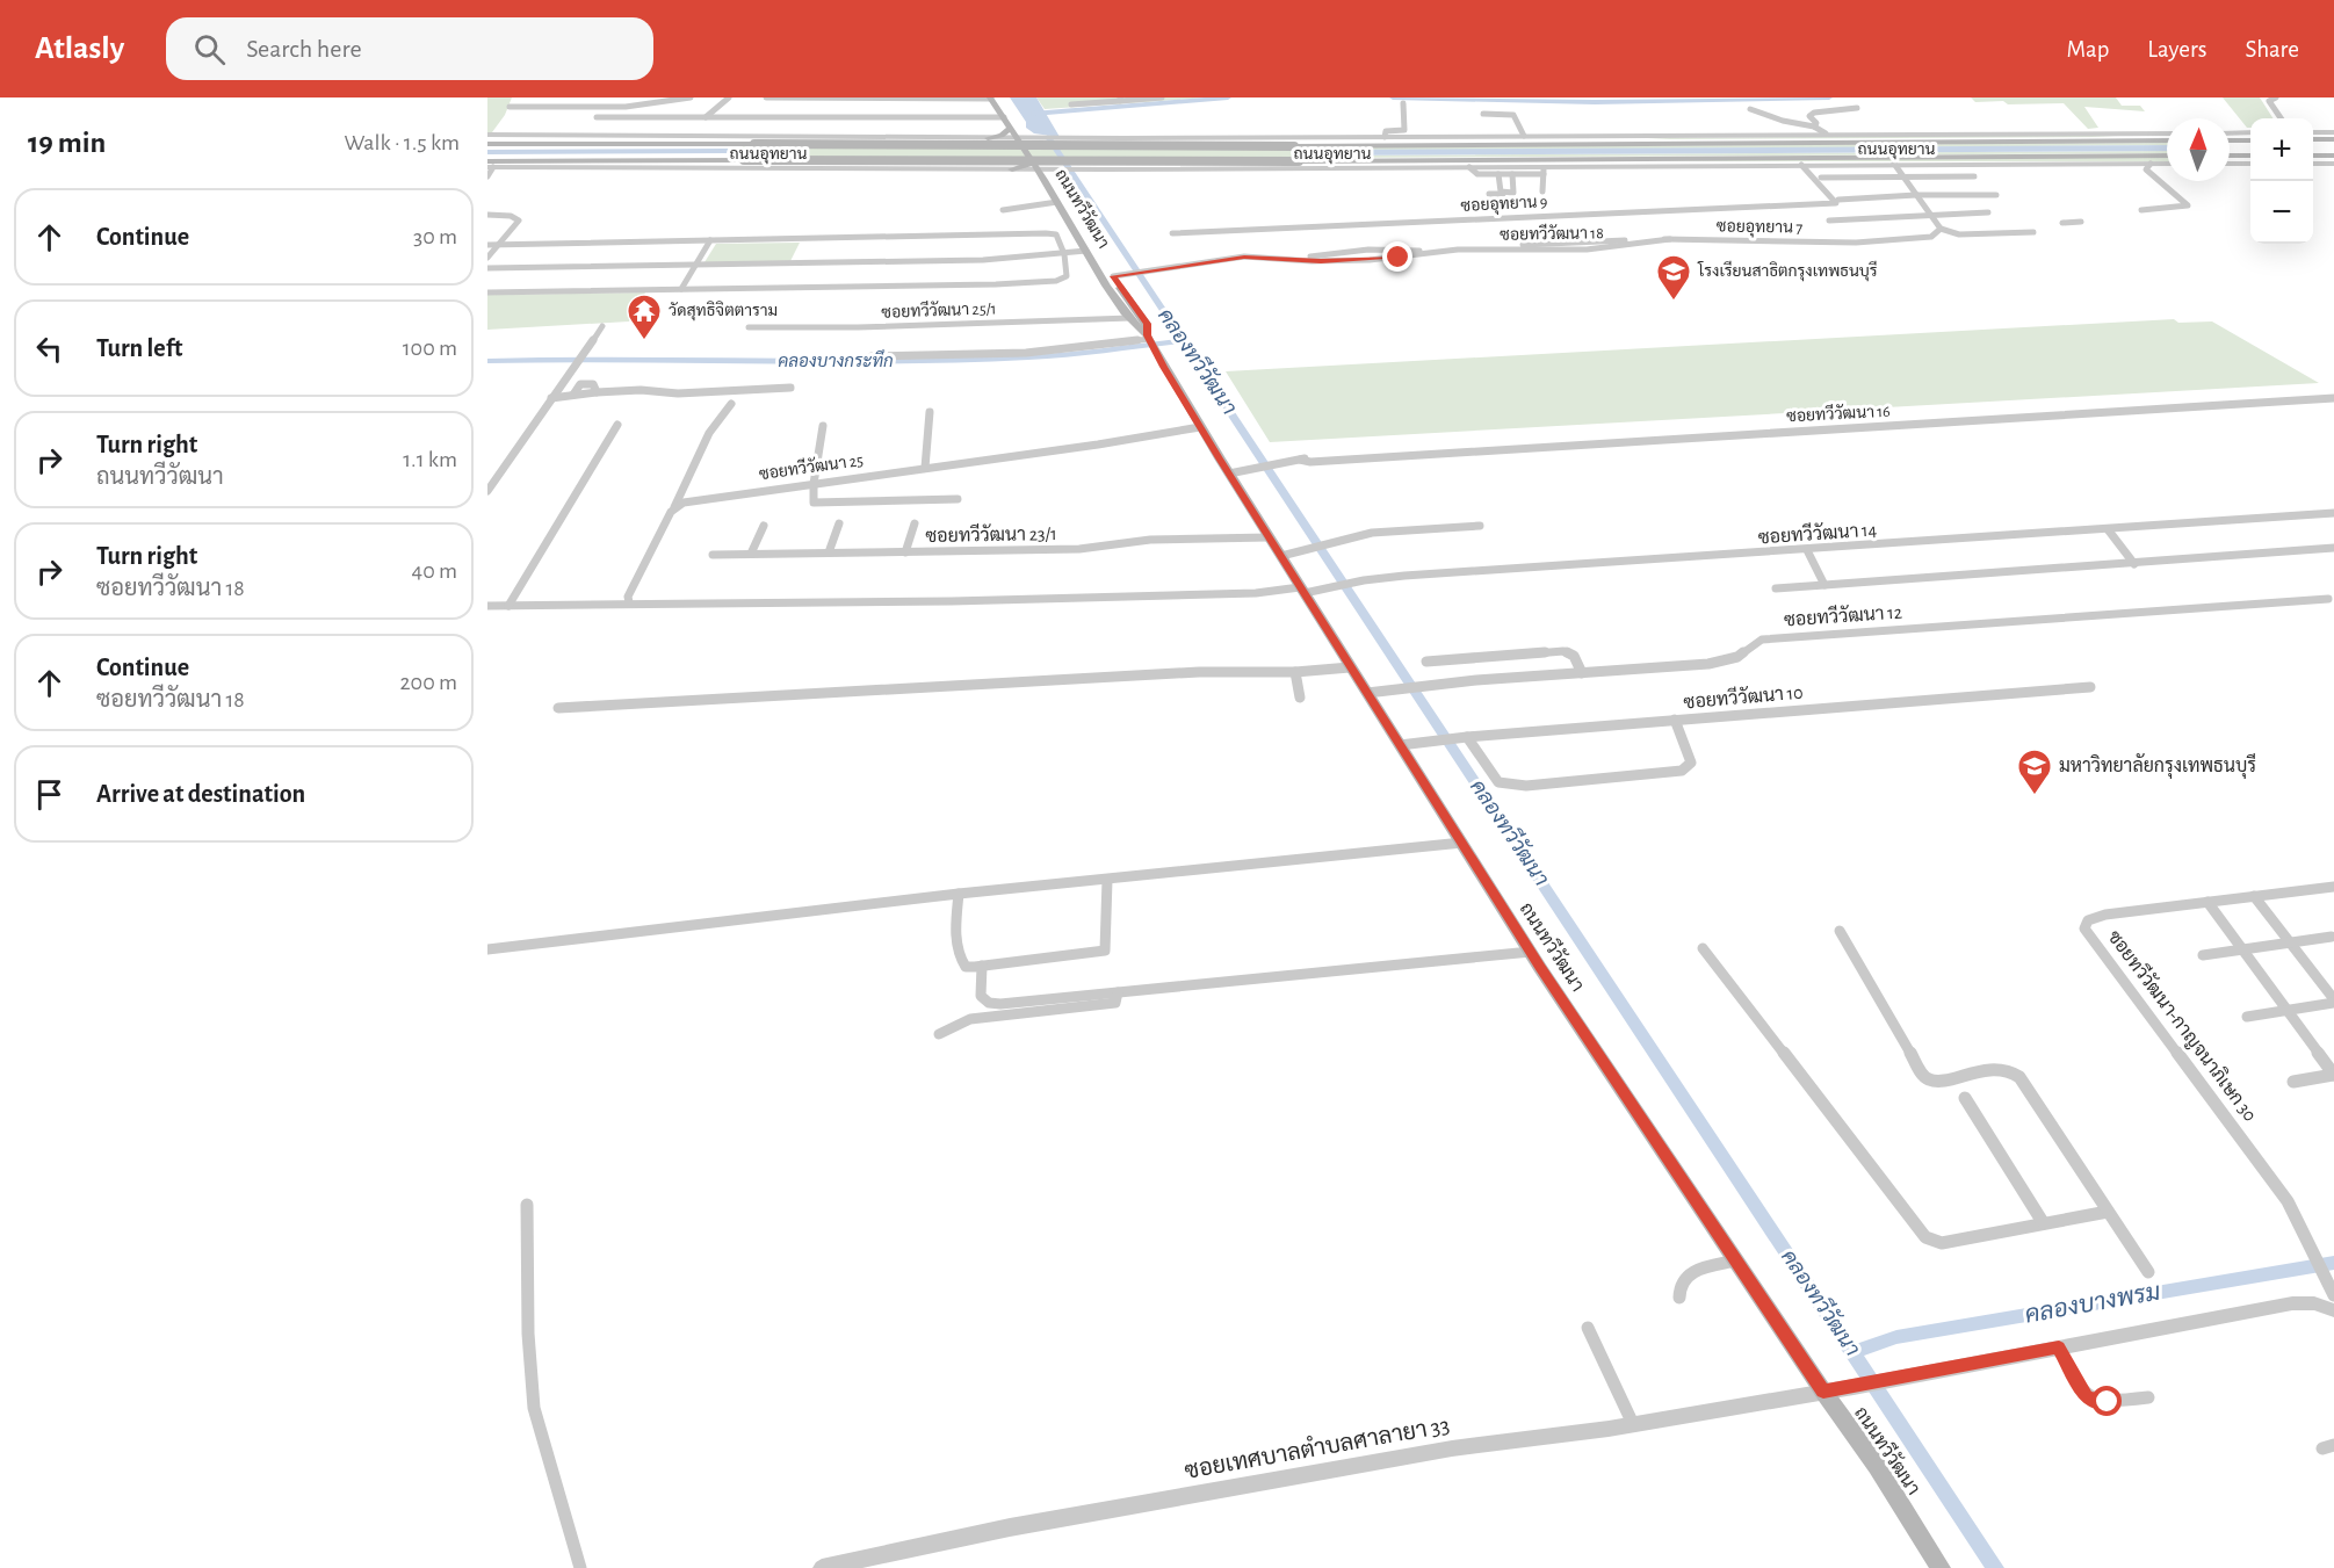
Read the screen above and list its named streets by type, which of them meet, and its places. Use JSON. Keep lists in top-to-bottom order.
{
  "streets": {
    "main road": ["ถนนอุทยาน", "ถนนทวีวัฒนา"],
    "street": [
      "ซอยอุทยาน 9",
      "ซอยอุทยาน 7",
      "ซอยทวีวัฒนา 18",
      "ซอยทวีวัฒนา 25/1",
      "ซอยทวีวัฒนา 16",
      "ซอยทวีวัฒนา 25",
      "ซอยทวีวัฒนา 14",
      "ซอยทวีวัฒนา 23/1",
      "ซอยทวีวัฒนา 12",
      "ซอยทวีวัฒนา 10",
      "ซอยทวีวัฒนา-กาญจนาภิเษก 30",
      "ซอยเทศบาลตำบลศาลายา 33"
    ]
  },
  "crossings": [
    ["ถนนอุทยาน", "ถนนทวีวัฒนา"],
    ["ถนนทวีวัฒนา", "ซอยทวีวัฒนา 18"],
    ["ถนนทวีวัฒนา", "ซอยทวีวัฒนา 25/1"],
    ["ถนนทวีวัฒนา", "ซอยทวีวัฒนา 16"],
    ["ถนนทวีวัฒนา", "ซอยทวีวัฒนา 25"],
    ["ถนนทวีวัฒนา", "ซอยทวีวัฒนา 14"],
    ["ถนนทวีวัฒนา", "ซอยทวีวัฒนา 23/1"],
    ["ถนนทวีวัฒนา", "ซอยทวีวัฒนา 12"],
    ["ถนนทวีวัฒนา", "ซอยทวีวัฒนา 10"],
    ["ถนนทวีวัฒนา", "ซอยเทศบาลตำบลศาลายา 33"],
    ["ซอยอุทยาน 7", "ซอยทวีวัฒนา 18"]
  ],
  "water": ["คลองบางกระทึก", "คลองทวีวัฒนา", "คลองบางพรม"],
  "places": {
    "school or university": ["โรงเรียนสาธิตกรุงเทพธนบุรี", "มหาวิทยาลัยกรุงเทพธนบุรี"],
    "temple": ["วัดสุทธิจิตตาราม"]
  },
  "north": "top",
  "page": {
    "header": "Atlasly",
    "search": "Search here",
    "nav": ["Map", "Layers", "Share"],
    "heading": ["19 min", "Walk · 1.5 km"],
    "map_buttons": ["+", "−"],
    "list": [
      ["Continue", "30 m"],
      ["Turn left", "100 m"],
      ["Turn right", "ถนนทวีวัฒนา", "1.1 km"],
      ["Turn right", "ซอยทวีวัฒนา 18", "40 m"],
      ["Continue", "ซอยทวีวัฒนา 18", "200 m"],
      "Arrive at destination"
    ]
  }
}
